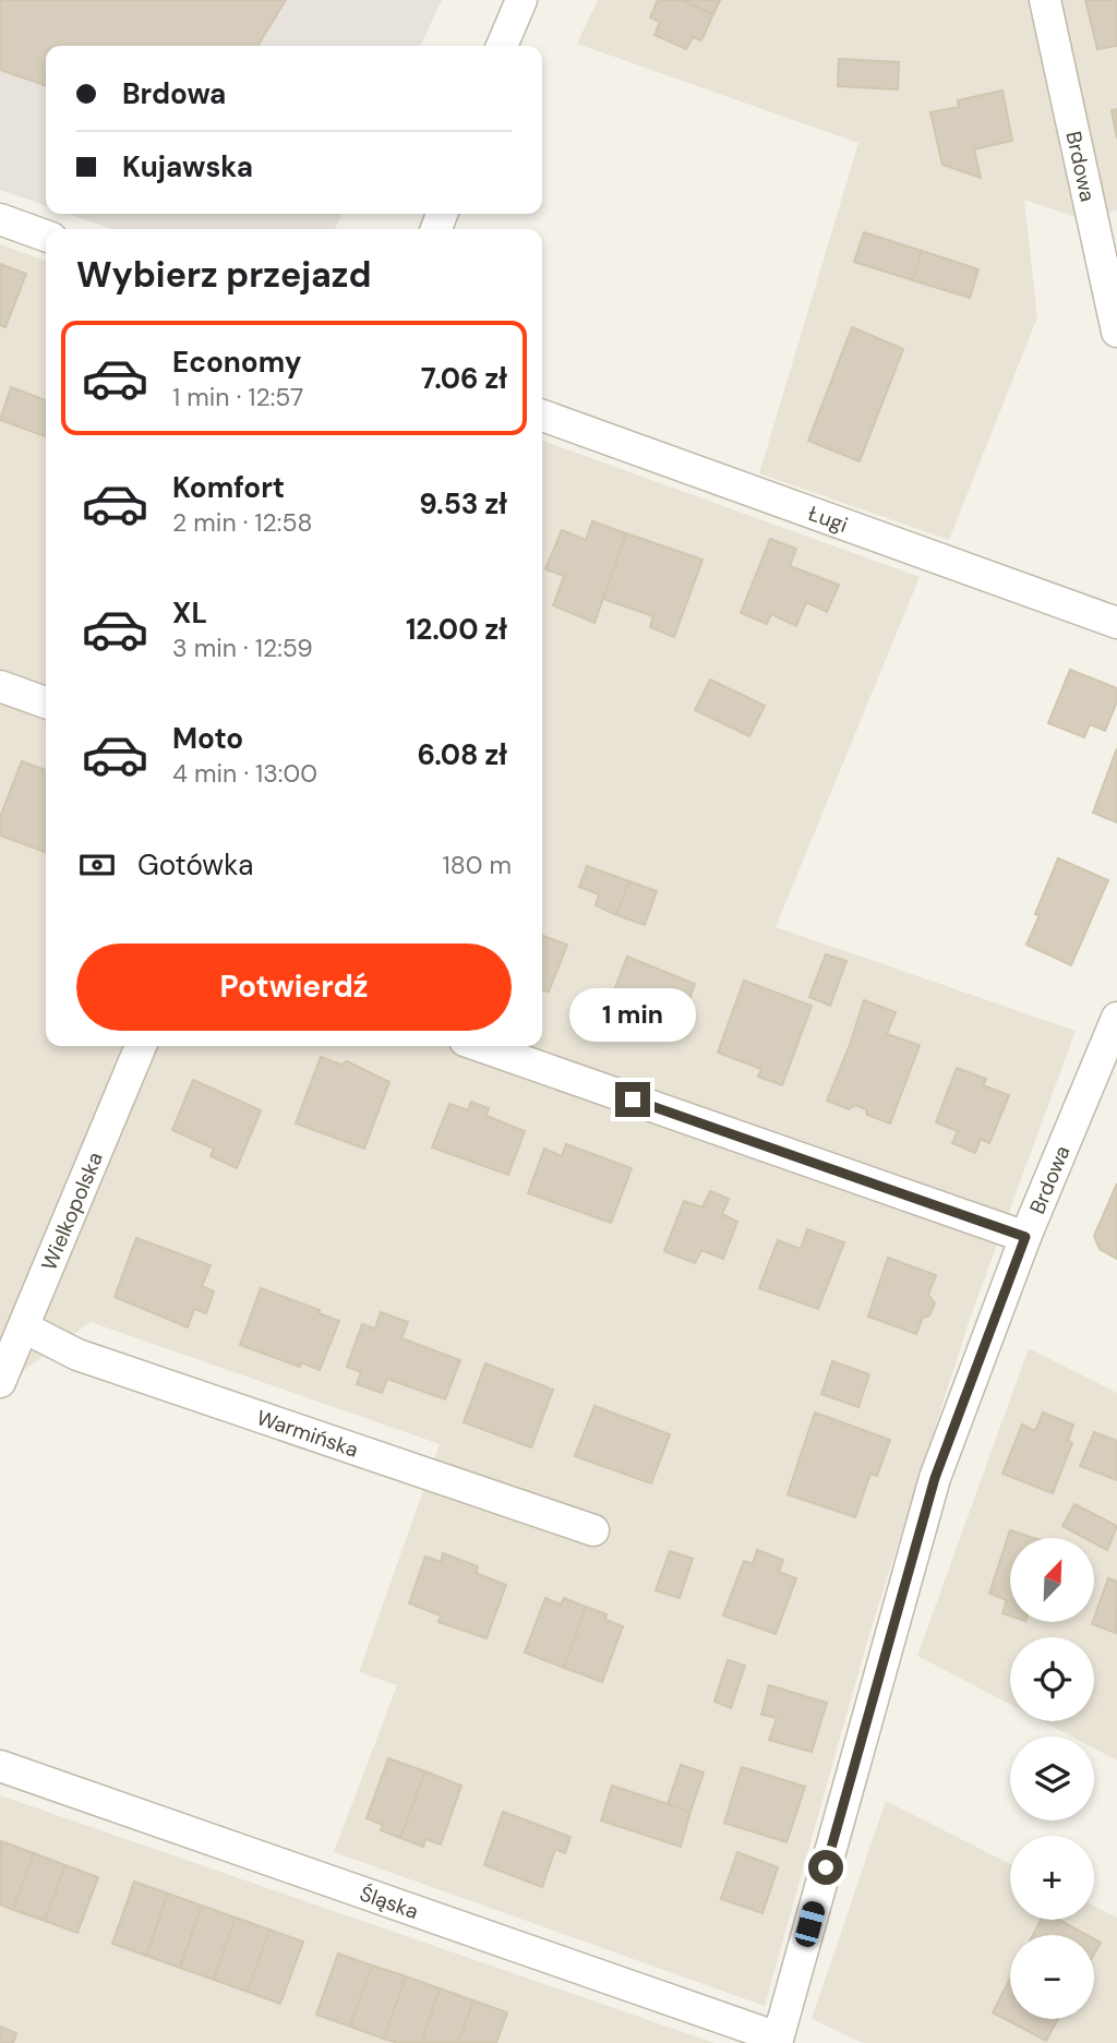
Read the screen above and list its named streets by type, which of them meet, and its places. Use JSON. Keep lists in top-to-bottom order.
{
  "streets": {
    "street": [
      "Brdowa",
      "Ługi",
      "Wielkopolska",
      "Warmińska",
      "Śląska"
    ]
  },
  "crossings": [
    ["Brdowa", "Śląska"],
    ["Wielkopolska", "Warmińska"]
  ],
  "north": "top right",
  "page": {
    "banner": ["Brdowa", "Kujawska"],
    "heading": "Wybierz przejazd",
    "list": [
      {
        "name": "Economy",
        "note": "1 min · 12:57",
        "value": "7.06 zł"
      },
      {
        "name": "Komfort",
        "note": "2 min · 12:58",
        "value": "9.53 zł"
      },
      {
        "name": "XL",
        "note": "3 min · 12:59",
        "value": "12.00 zł"
      },
      {
        "name": "Moto",
        "note": "4 min · 13:00",
        "value": "6.08 zł"
      }
    ],
    "pay": ["Gotówka", "180 m"],
    "buttons": "Potwierdź",
    "bubble": "1 min",
    "map_buttons": ["+", "−"]
  }
}
